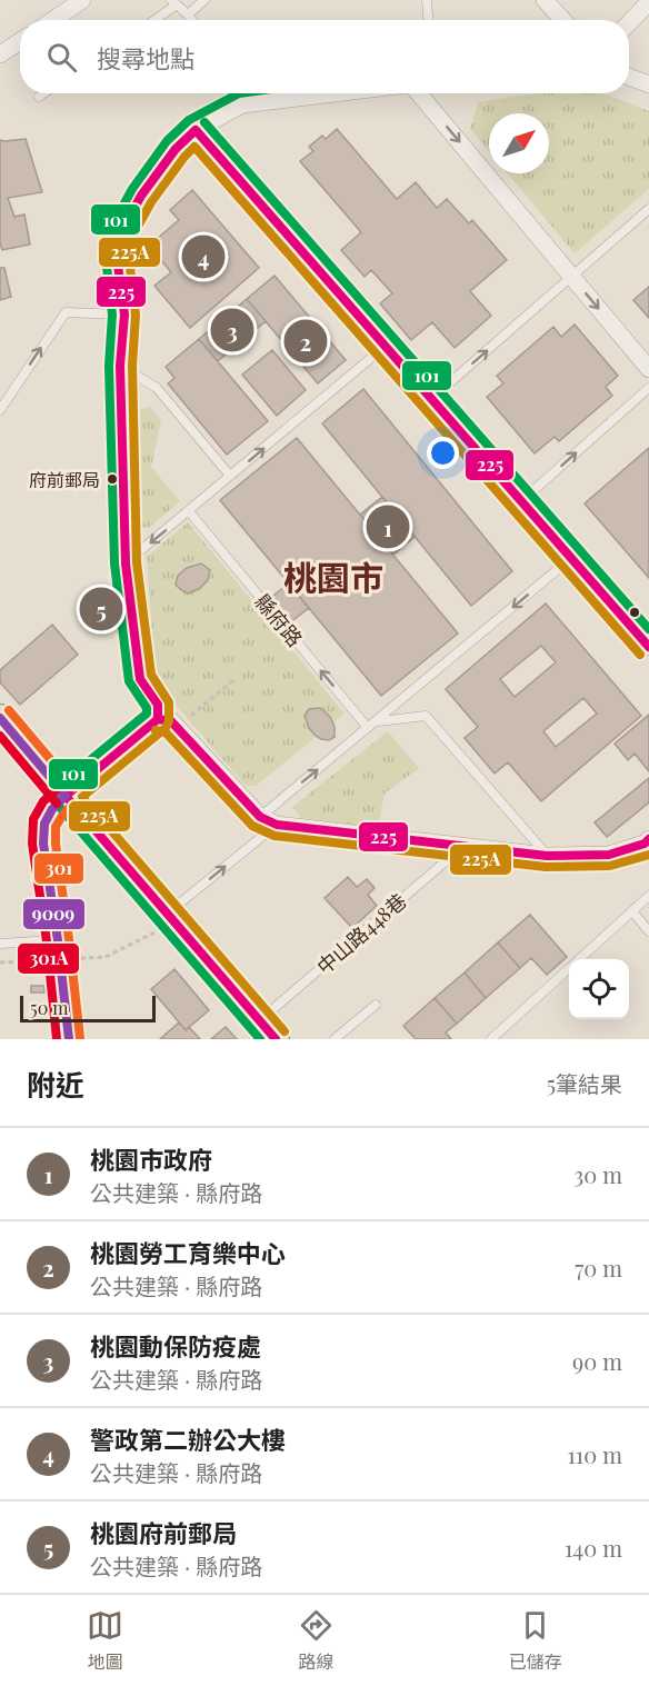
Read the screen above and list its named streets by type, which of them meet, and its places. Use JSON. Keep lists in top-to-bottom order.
{
  "streets": {
    "lane": ["縣府路", "中山路448巷"]
  },
  "one_way": ["縣府路"],
  "districts": ["桃園市"],
  "places": ["府前郵局"],
  "lines": [
    "transit line 101",
    "transit line 225",
    "transit line 225A",
    "transit line 301",
    "transit line 9009",
    "transit line 301A"
  ],
  "scale_bar": "50 m",
  "north": "top right",
  "page": {
    "search": "搜尋地點",
    "pins": [
      "4",
      "3",
      "2",
      "1",
      "5"
    ],
    "scale": "50 m",
    "heading": ["附近", "5筆結果"],
    "list": [
      {
        "mark": "1",
        "name": "桃園市政府",
        "note": "公共建築 · 縣府路",
        "value": "30 m"
      },
      {
        "mark": "2",
        "name": "桃園勞工育樂中心",
        "note": "公共建築 · 縣府路",
        "value": "70 m"
      },
      {
        "mark": "3",
        "name": "桃園動保防疫處",
        "note": "公共建築 · 縣府路",
        "value": "90 m"
      },
      {
        "mark": "4",
        "name": "警政第二辦公大樓",
        "note": "公共建築 · 縣府路",
        "value": "110 m"
      },
      {
        "mark": "5",
        "name": "桃園府前郵局",
        "note": "公共建築 · 縣府路",
        "value": "140 m"
      }
    ],
    "nav": ["地圖", "路線", "已儲存"]
  }
}
